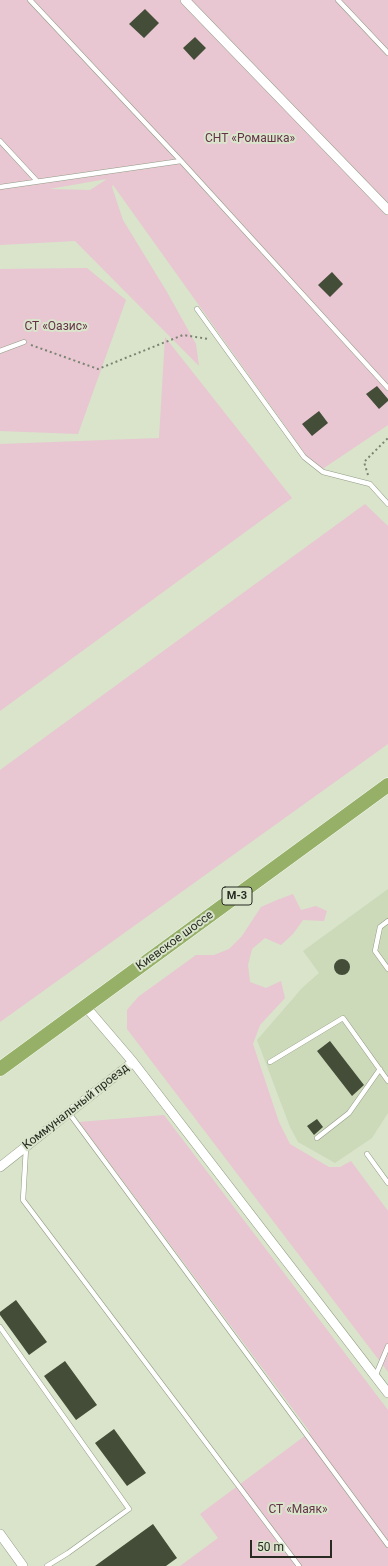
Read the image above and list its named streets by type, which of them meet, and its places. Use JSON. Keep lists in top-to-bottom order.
{
  "streets": {
    "highway": ["М-3", "Киевское шоссе"],
    "street": ["Коммунальный проезд"]
  },
  "crossings": [
    ["Киевское шоссе", "Коммунальный проезд"]
  ],
  "parks": ["СНТ «Ромашка»", "СТ «Оазис»", "СТ «Маяк»"],
  "scale_bar": "50 m"
}
